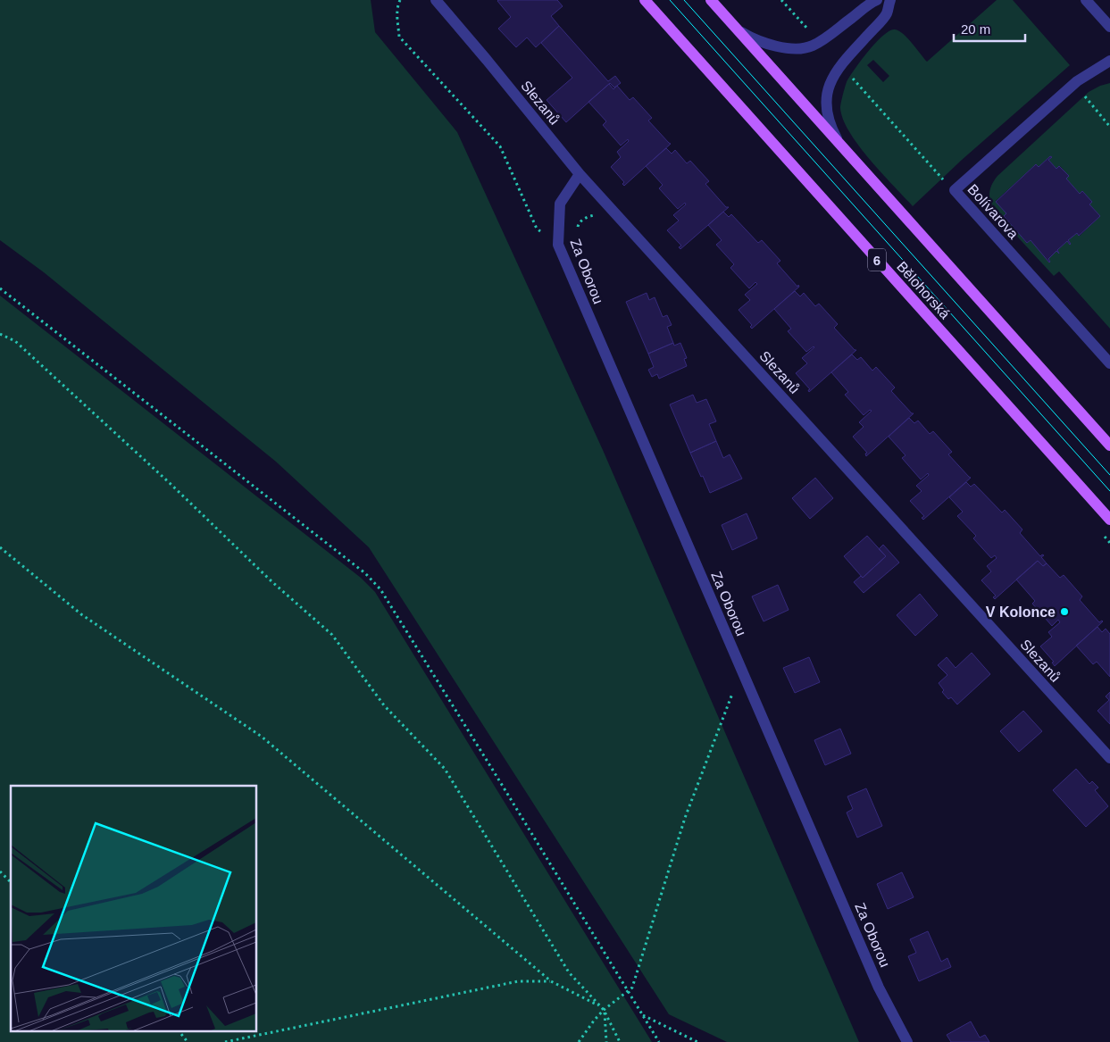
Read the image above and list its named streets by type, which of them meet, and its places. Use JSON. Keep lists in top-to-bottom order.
{
  "streets": {
    "main road": ["6", "Bělohorská"],
    "street": ["Slezanů", "Bolívarova", "Za Oborou"]
  },
  "crossings": [
    ["Slezanů", "Za Oborou"]
  ],
  "places": ["V Kolonce"],
  "scale_bar": "20 m"
}
